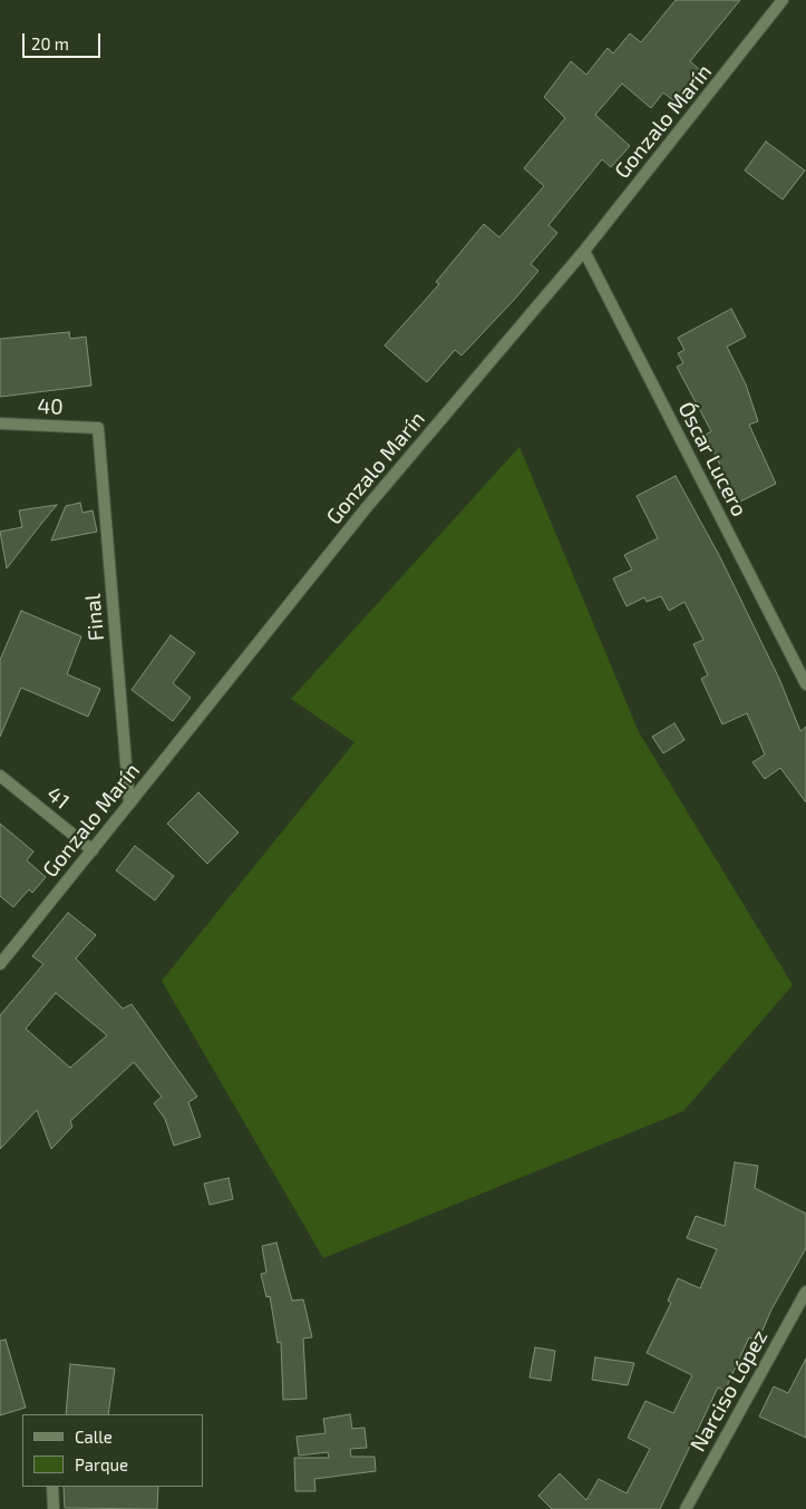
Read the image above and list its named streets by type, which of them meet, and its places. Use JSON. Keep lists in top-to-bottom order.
{
  "streets": {
    "street": [
      "Gonzalo Marín",
      "40",
      "Óscar Lucero",
      "Final",
      "41",
      "Narciso López"
    ]
  },
  "crossings": [
    ["Gonzalo Marín", "Óscar Lucero"],
    ["Gonzalo Marín", "Final"],
    ["Gonzalo Marín", "41"],
    ["40", "Final"]
  ],
  "legend": ["Calle", "Parque"],
  "scale_bar": "20 m"
}
